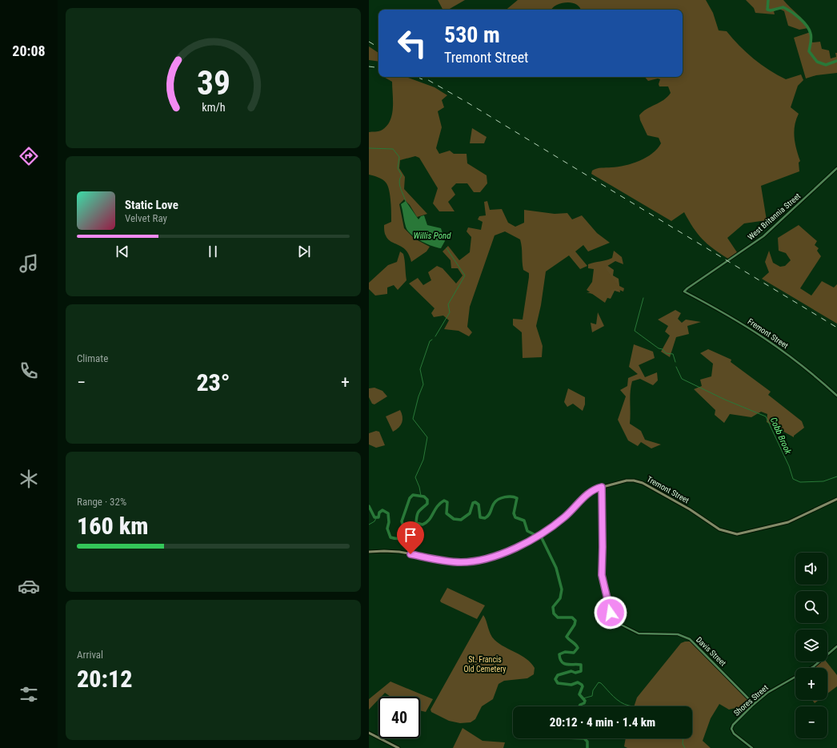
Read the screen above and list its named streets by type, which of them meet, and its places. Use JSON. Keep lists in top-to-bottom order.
{
  "streets": {
    "main road": ["Tremont Street"],
    "street": [
      "West Britannia Street",
      "Fremont Street",
      "Davis Street",
      "Shores Street"
    ]
  },
  "crossings": [
    ["West Britannia Street", "Fremont Street"],
    ["Tremont Street", "Davis Street"],
    ["Davis Street", "Shores Street"]
  ],
  "water": ["Willis Pond", "Cobb Brook"],
  "parks": ["St. Francis Old Cemetery"],
  "page": {
    "tabs": "20:08",
    "turn": ["530 m", "Tremont Street"],
    "song": ["Static Love", "Velvet Ray"],
    "tile": [
      "Climate",
      ["Range · 32%", "160 km"],
      ["Arrival", "20:12"]
    ],
    "heat": ["−", "23°", "+"],
    "map_buttons": ["+", "−"],
    "limit": "40",
    "trip": "20:12 · 4 min · 1.4 km",
    "gauge": ["39", "km/h"]
  }
}
